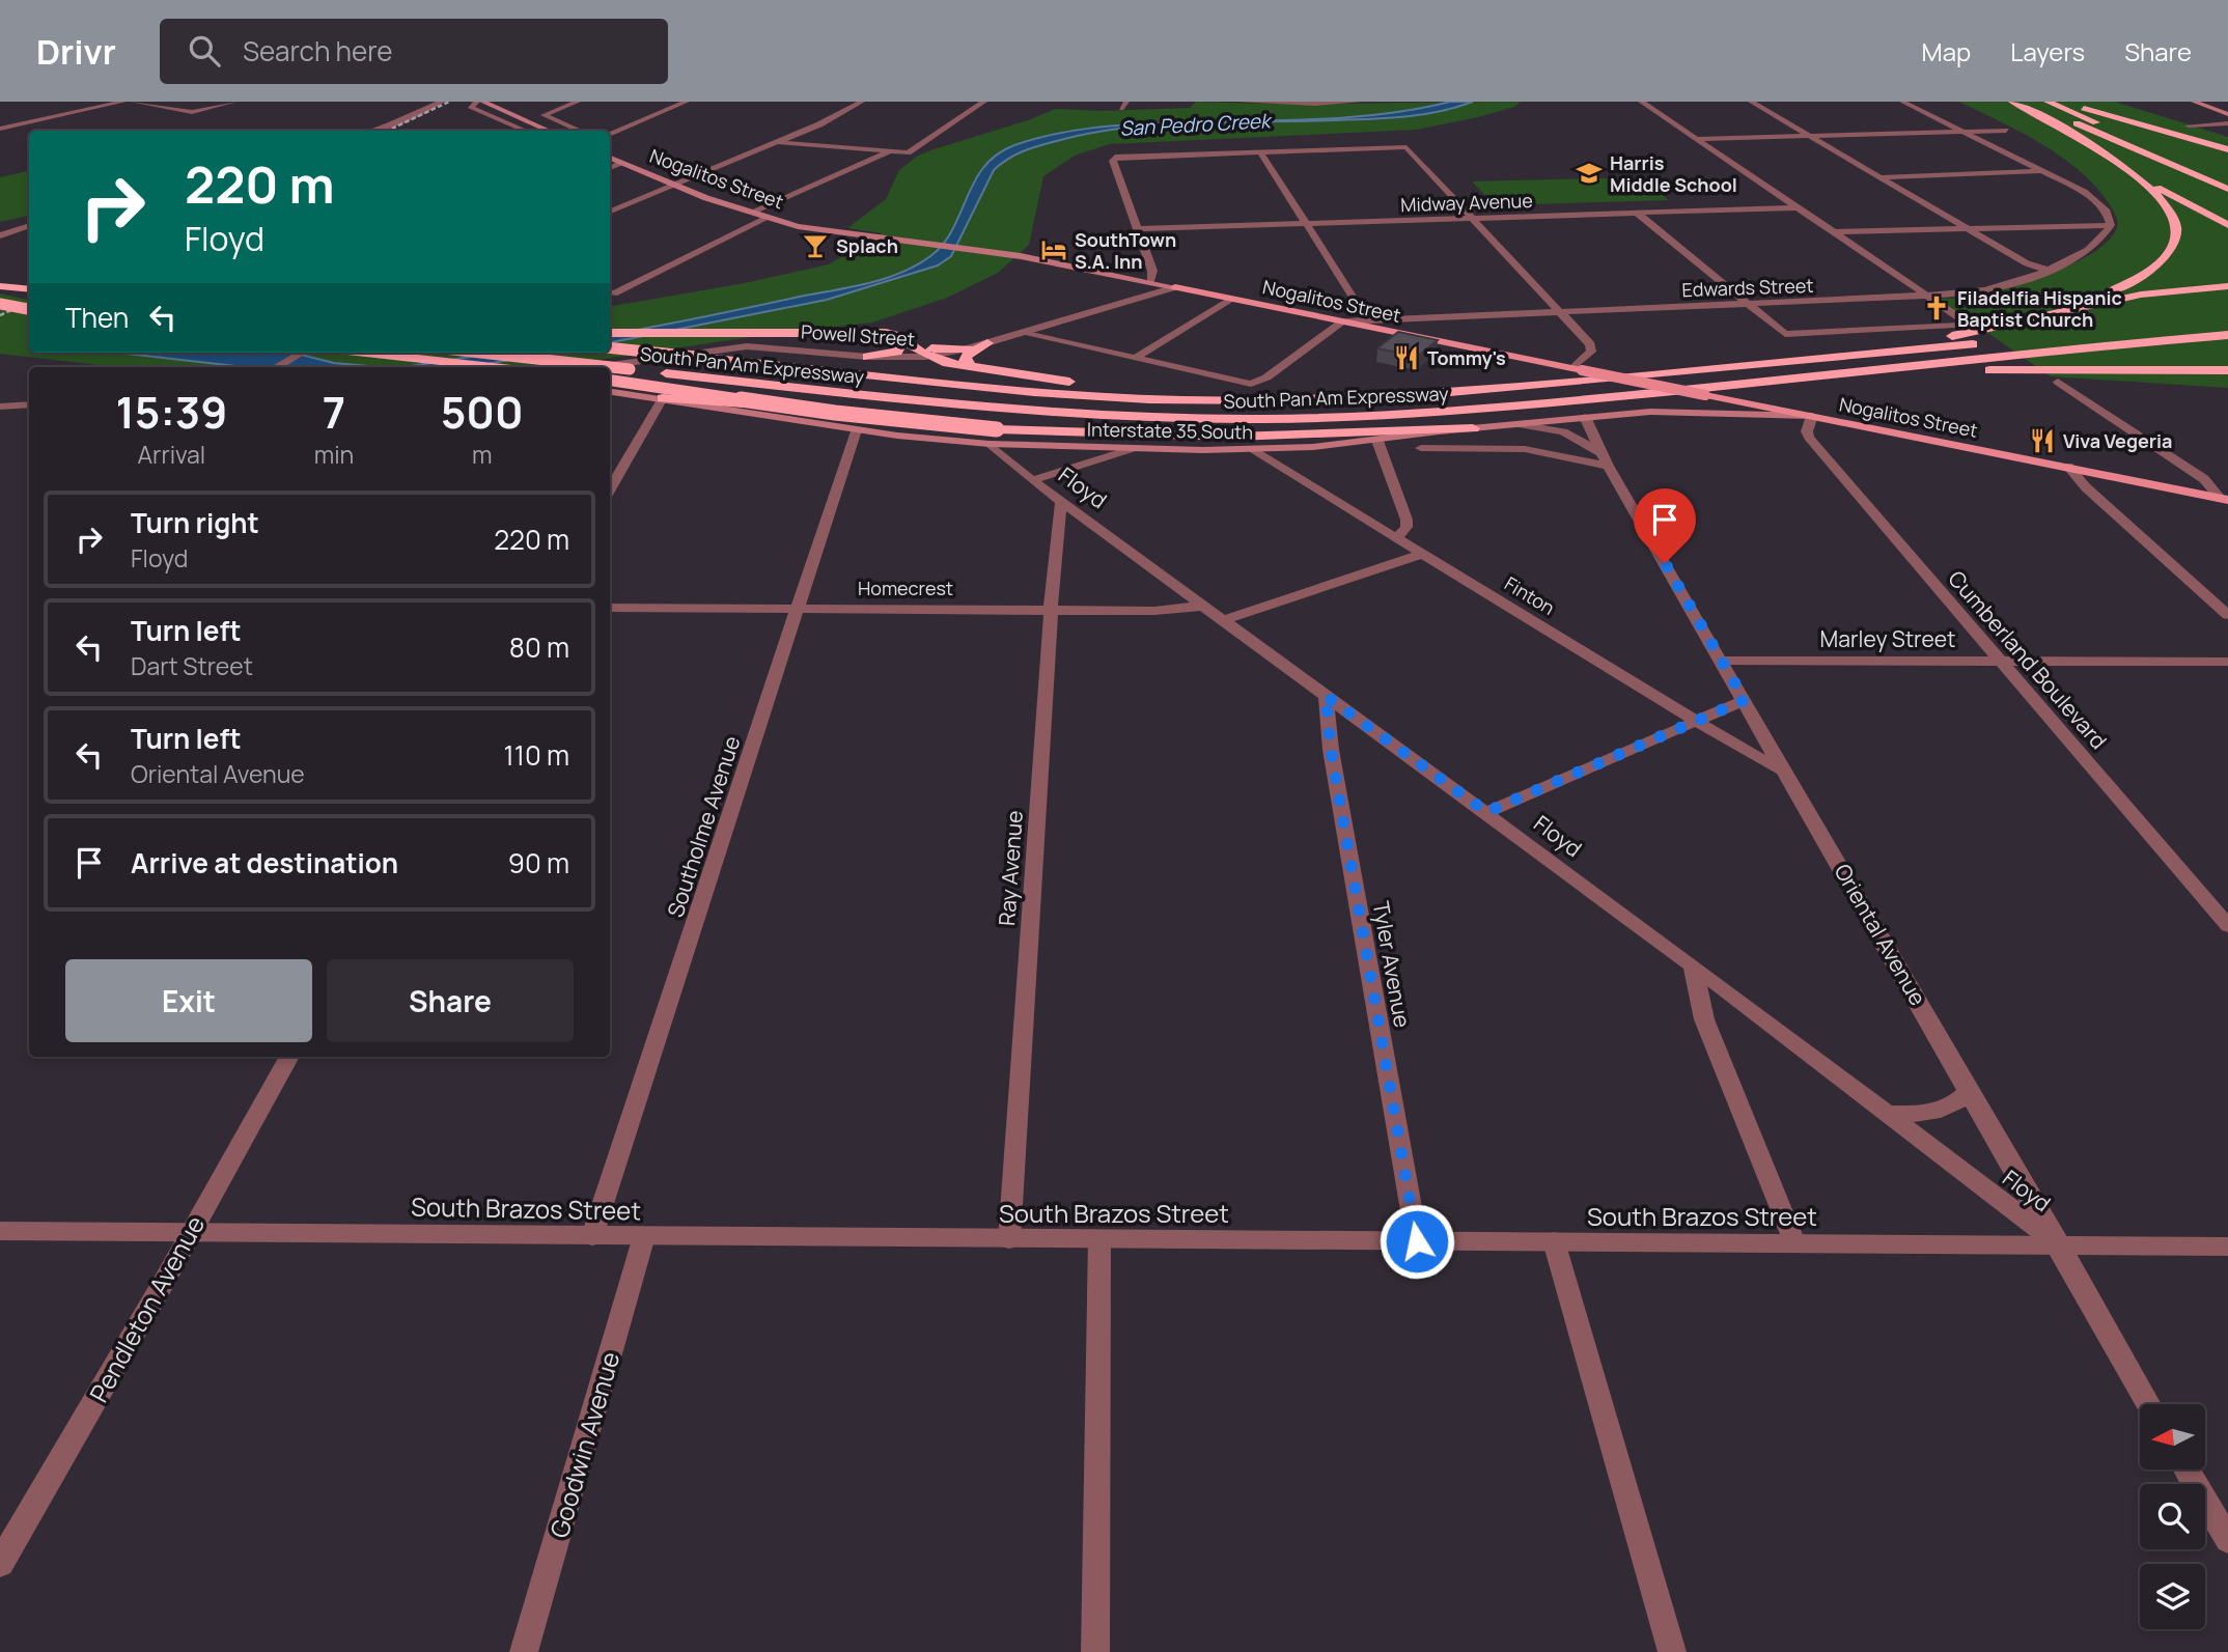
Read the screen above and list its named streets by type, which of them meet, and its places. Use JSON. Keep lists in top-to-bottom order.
{
  "streets": {
    "highway": ["South Pan Am Expressway"],
    "main road": ["Nogalitos Street", "Interstate 35 South"],
    "street": [
      "Midway Avenue",
      "Edwards Street",
      "Powell Street",
      "Floyd",
      "Homecrest",
      "Finton",
      "Marley Street",
      "Cumberland Boulevard",
      "Southolme Avenue",
      "Ray Avenue",
      "Oriental Avenue",
      "Tyler Avenue",
      "South Brazos Street",
      "Pendleton Avenue",
      "Goodwin Avenue"
    ]
  },
  "crossings": [
    ["Nogalitos Street", "Edwards Street"],
    ["Nogalitos Street", "Powell Street"],
    ["Nogalitos Street", "Interstate 35 South"],
    ["Nogalitos Street", "Cumberland Boulevard"],
    ["Interstate 35 South", "Floyd"],
    ["Interstate 35 South", "Finton"],
    ["Interstate 35 South", "Cumberland Boulevard"],
    ["Interstate 35 South", "Southolme Avenue"],
    ["Interstate 35 South", "Oriental Avenue"],
    ["Floyd", "Homecrest"],
    ["Floyd", "Ray Avenue"],
    ["Floyd", "Oriental Avenue"],
    ["Floyd", "Tyler Avenue"],
    ["Floyd", "South Brazos Street"],
    ["Homecrest", "Southolme Avenue"],
    ["Homecrest", "Ray Avenue"],
    ["Finton", "Oriental Avenue"],
    ["Marley Street", "Cumberland Boulevard"],
    ["Marley Street", "Oriental Avenue"],
    ["Southolme Avenue", "South Brazos Street"],
    ["Ray Avenue", "South Brazos Street"],
    ["Oriental Avenue", "South Brazos Street"],
    ["Tyler Avenue", "South Brazos Street"],
    ["South Brazos Street", "Pendleton Avenue"],
    ["South Brazos Street", "Goodwin Avenue"]
  ],
  "water": ["San Pedro Creek"],
  "places": {
    "school or university": ["Harris Middle School"],
    "bar": ["Splach"],
    "hotel": ["SouthTown S.A. Inn"],
    "church": ["Filadelfia Hispanic Baptist Church"],
    "restaurant": ["Tommy's", "Viva Vegeria"]
  },
  "north": "left",
  "page": {
    "header": "Drivr",
    "search": "Search here",
    "nav": ["Map", "Layers", "Share"],
    "turn": ["220 m", "Floyd"],
    "then": "Then",
    "eta": [
      "15:39",
      "Arrival",
      "7",
      "min",
      "500",
      "m"
    ],
    "list": [
      {
        "name": "Turn right",
        "note": "Floyd",
        "value": "220 m"
      },
      {
        "name": "Turn left",
        "note": "Dart Street",
        "value": "80 m"
      },
      {
        "name": "Turn left",
        "note": "Oriental Avenue",
        "value": "110 m"
      },
      {
        "name": "Arrive at destination",
        "value": "90 m"
      }
    ],
    "buttons": ["Exit", "Share"]
  }
}
